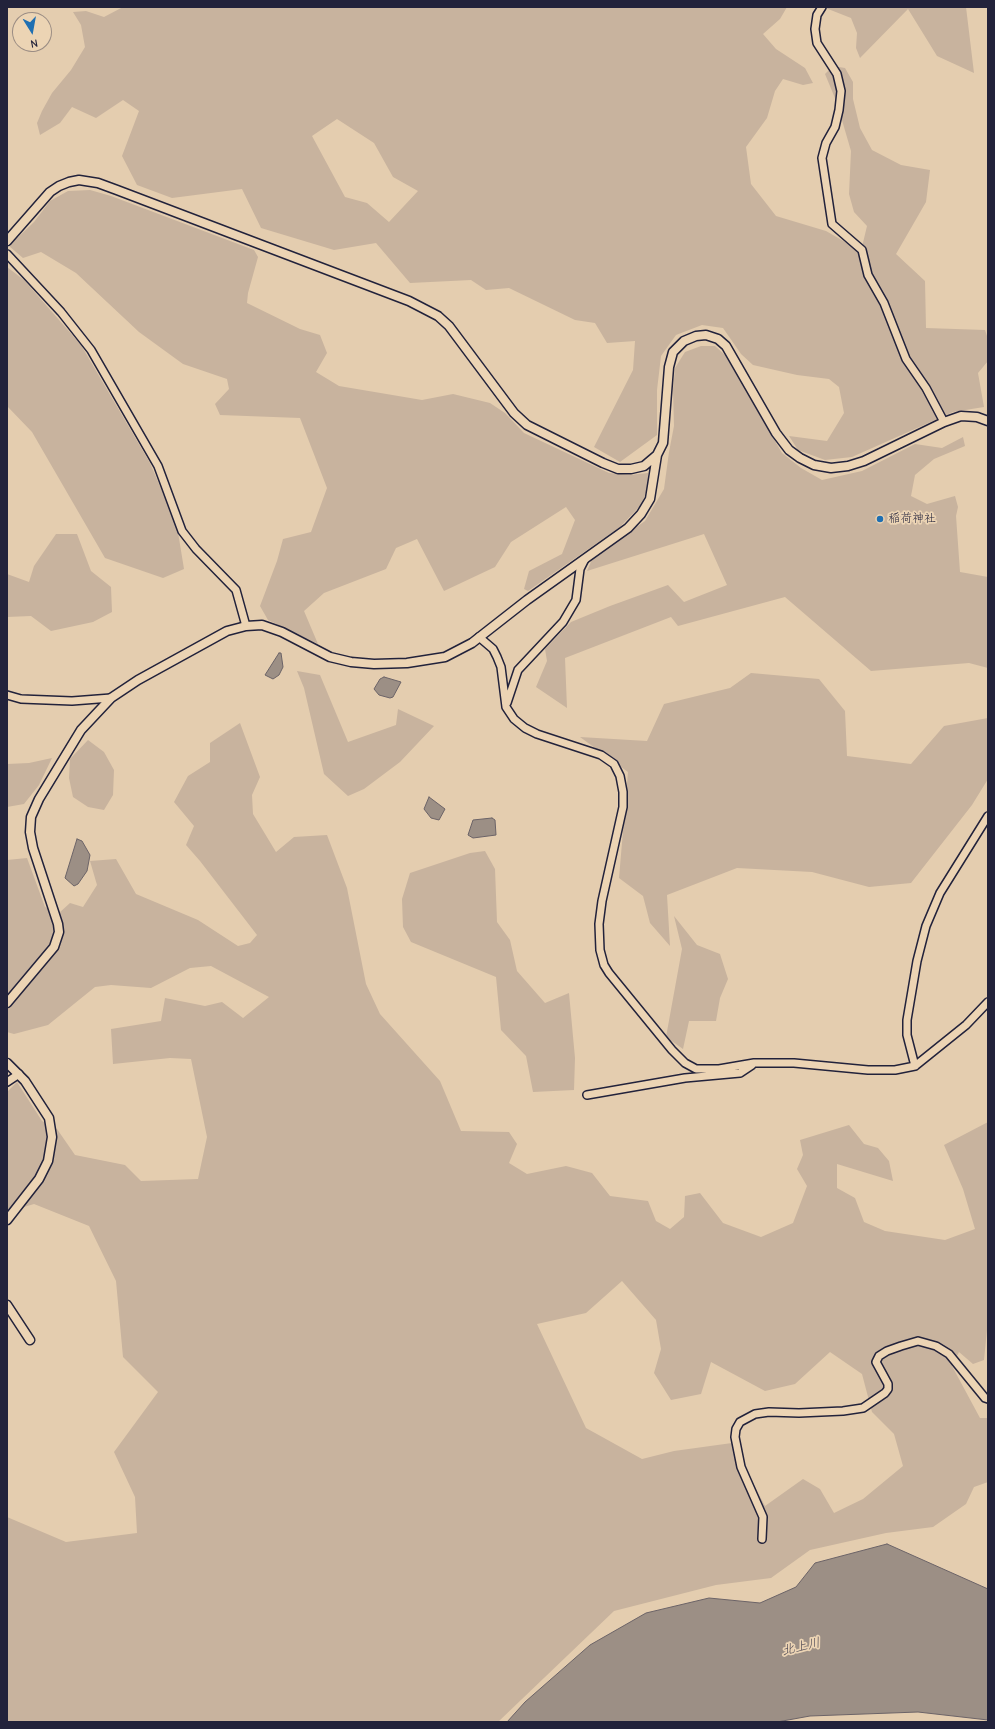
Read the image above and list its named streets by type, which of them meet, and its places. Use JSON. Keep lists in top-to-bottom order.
{
  "water": ["北上川"],
  "places": ["稲荷神社"],
  "north": "bottom"
}
